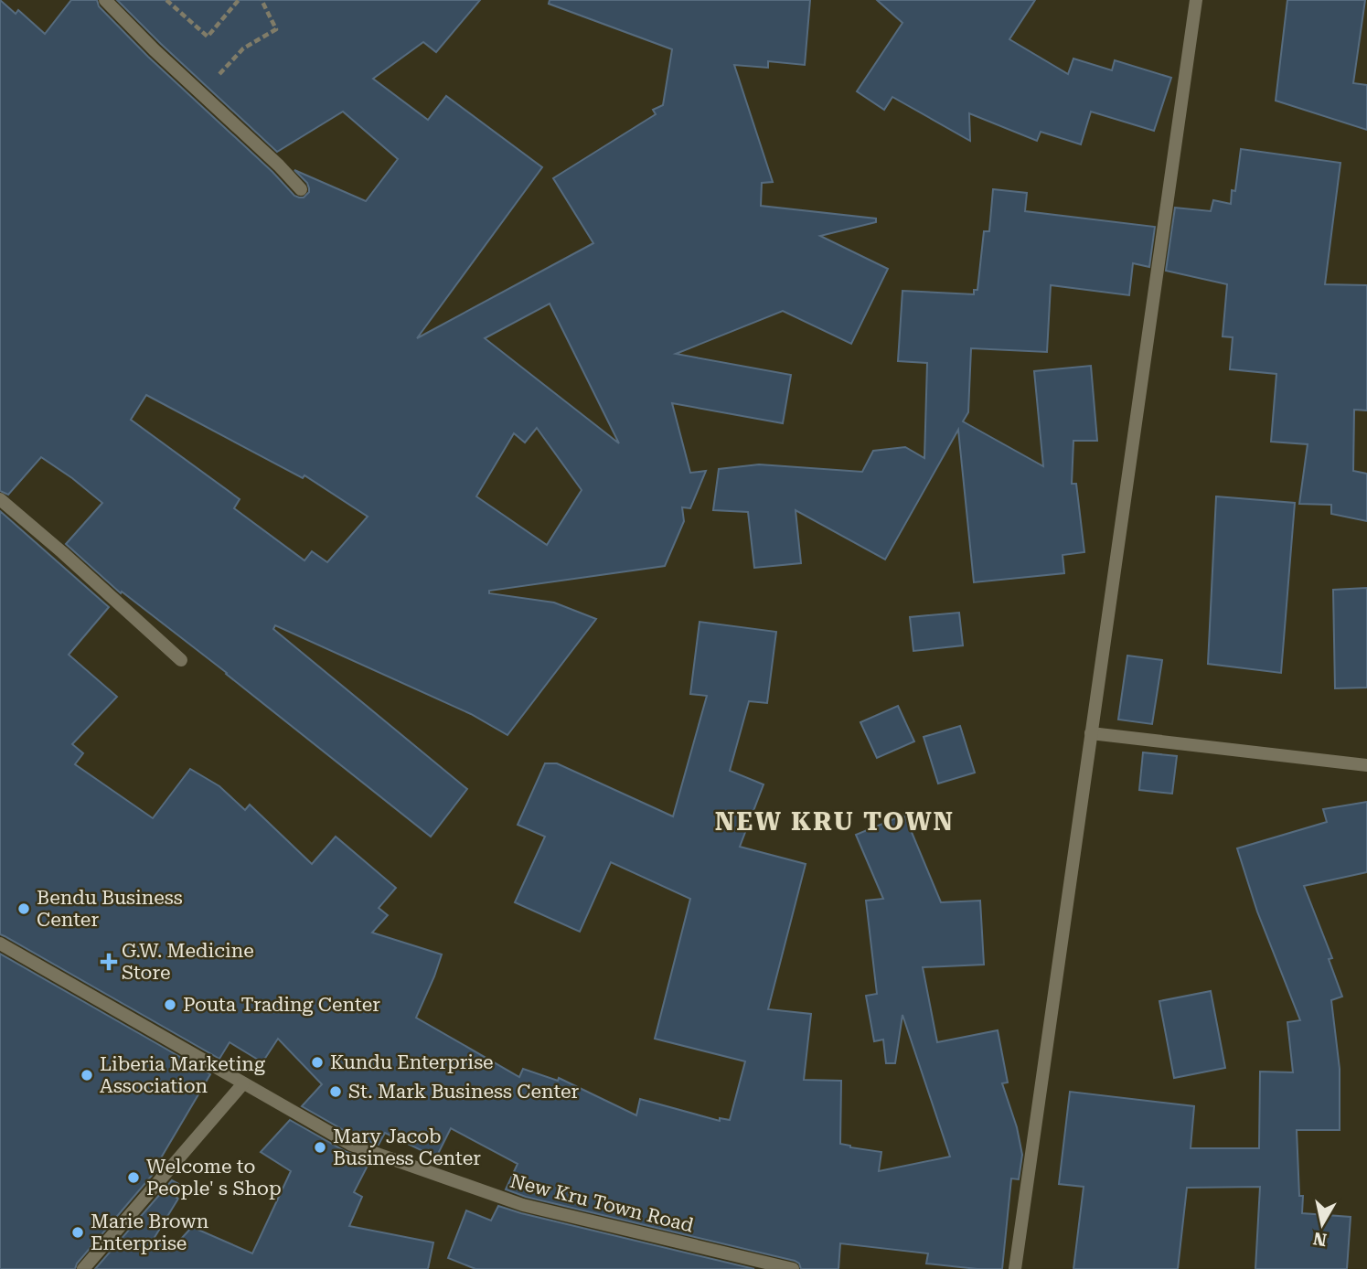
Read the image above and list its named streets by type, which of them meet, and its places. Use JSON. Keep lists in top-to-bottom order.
{
  "streets": {
    "street": ["New Kru Town Road"]
  },
  "districts": ["NEW KRU TOWN"],
  "places": {
    "other": [
      "Bendu Business Center",
      "Pouta Trading Center",
      "Kundu Enterprise",
      "Liberia Marketing Association",
      "St. Mark Business Center",
      "Mary Jacob Business Center",
      "Welcome to People' s Shop",
      "Marie Brown Enterprise"
    ],
    "health": ["G.W. Medicine Store"]
  },
  "north": "bottom"
}
